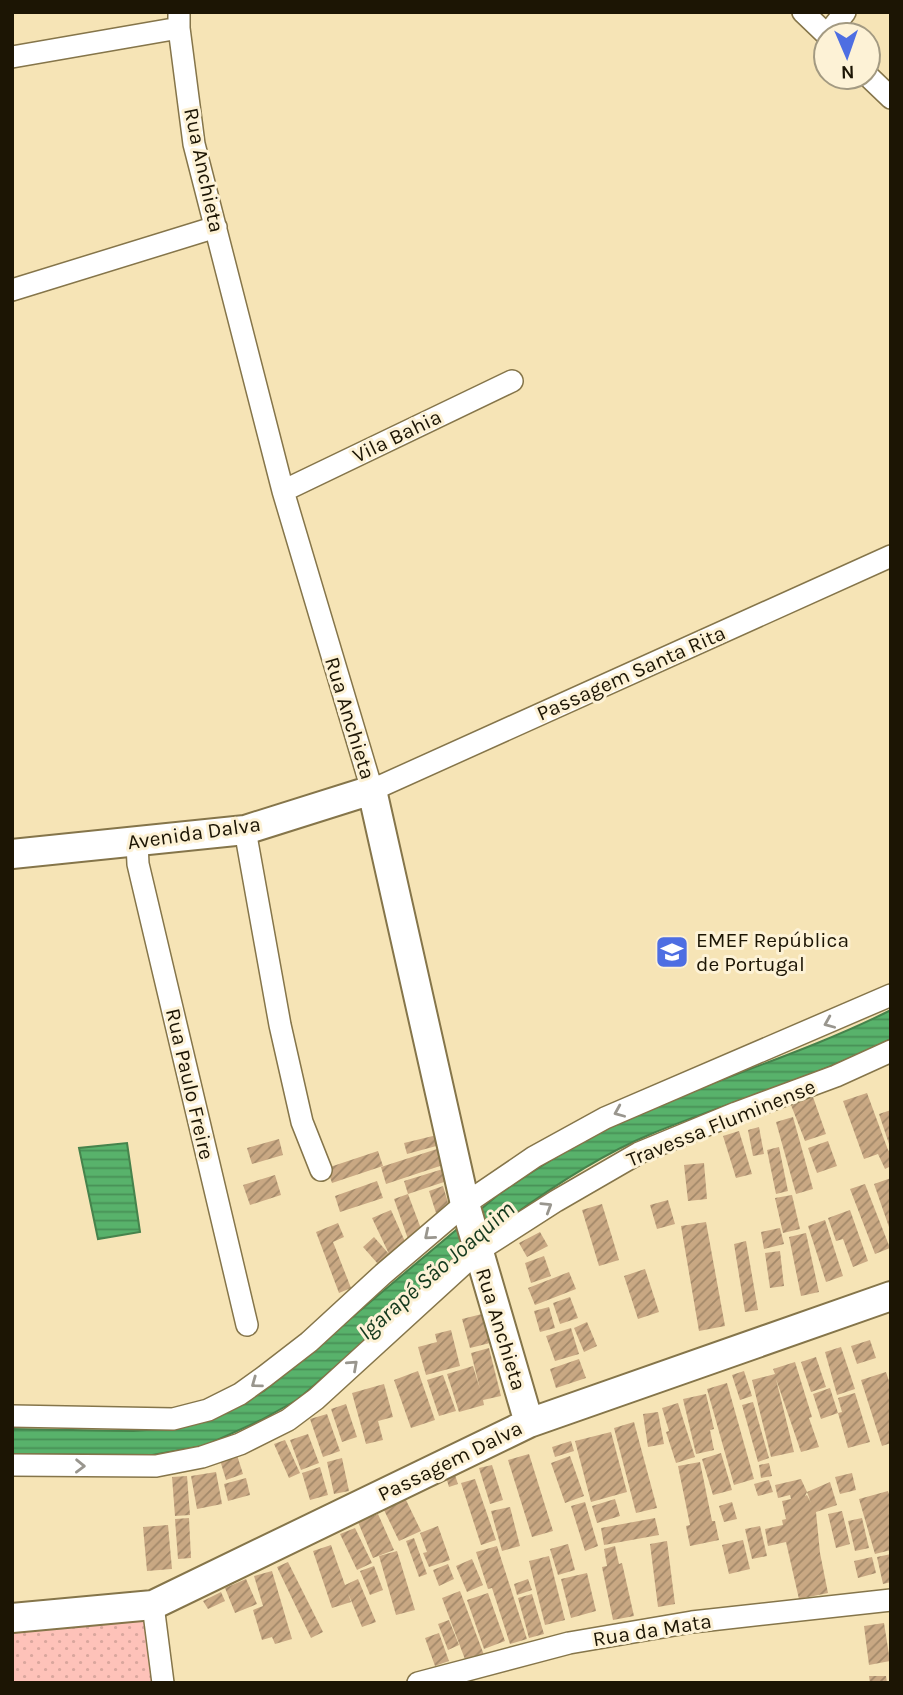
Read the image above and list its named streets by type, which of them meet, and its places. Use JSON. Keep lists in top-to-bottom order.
{
  "streets": {
    "street": [
      "Rua Anchieta",
      "Vila Bahia",
      "Passagem Santa Rita",
      "Avenida Dalva",
      "Rua Paulo Freire",
      "Travessa Fluminense",
      "Passagem Dalva",
      "Rua da Mata"
    ]
  },
  "crossings": [
    ["Rua Anchieta", "Vila Bahia"],
    ["Rua Anchieta", "Passagem Santa Rita"],
    ["Rua Anchieta", "Avenida Dalva"],
    ["Rua Anchieta", "Travessa Fluminense"],
    ["Rua Anchieta", "Passagem Dalva"],
    ["Passagem Santa Rita", "Avenida Dalva"],
    ["Avenida Dalva", "Rua Paulo Freire"]
  ],
  "water": ["Igarapé São Joaquim"],
  "places": {
    "school or university": ["EMEF República de Portugal"]
  },
  "north": "bottom"
}
